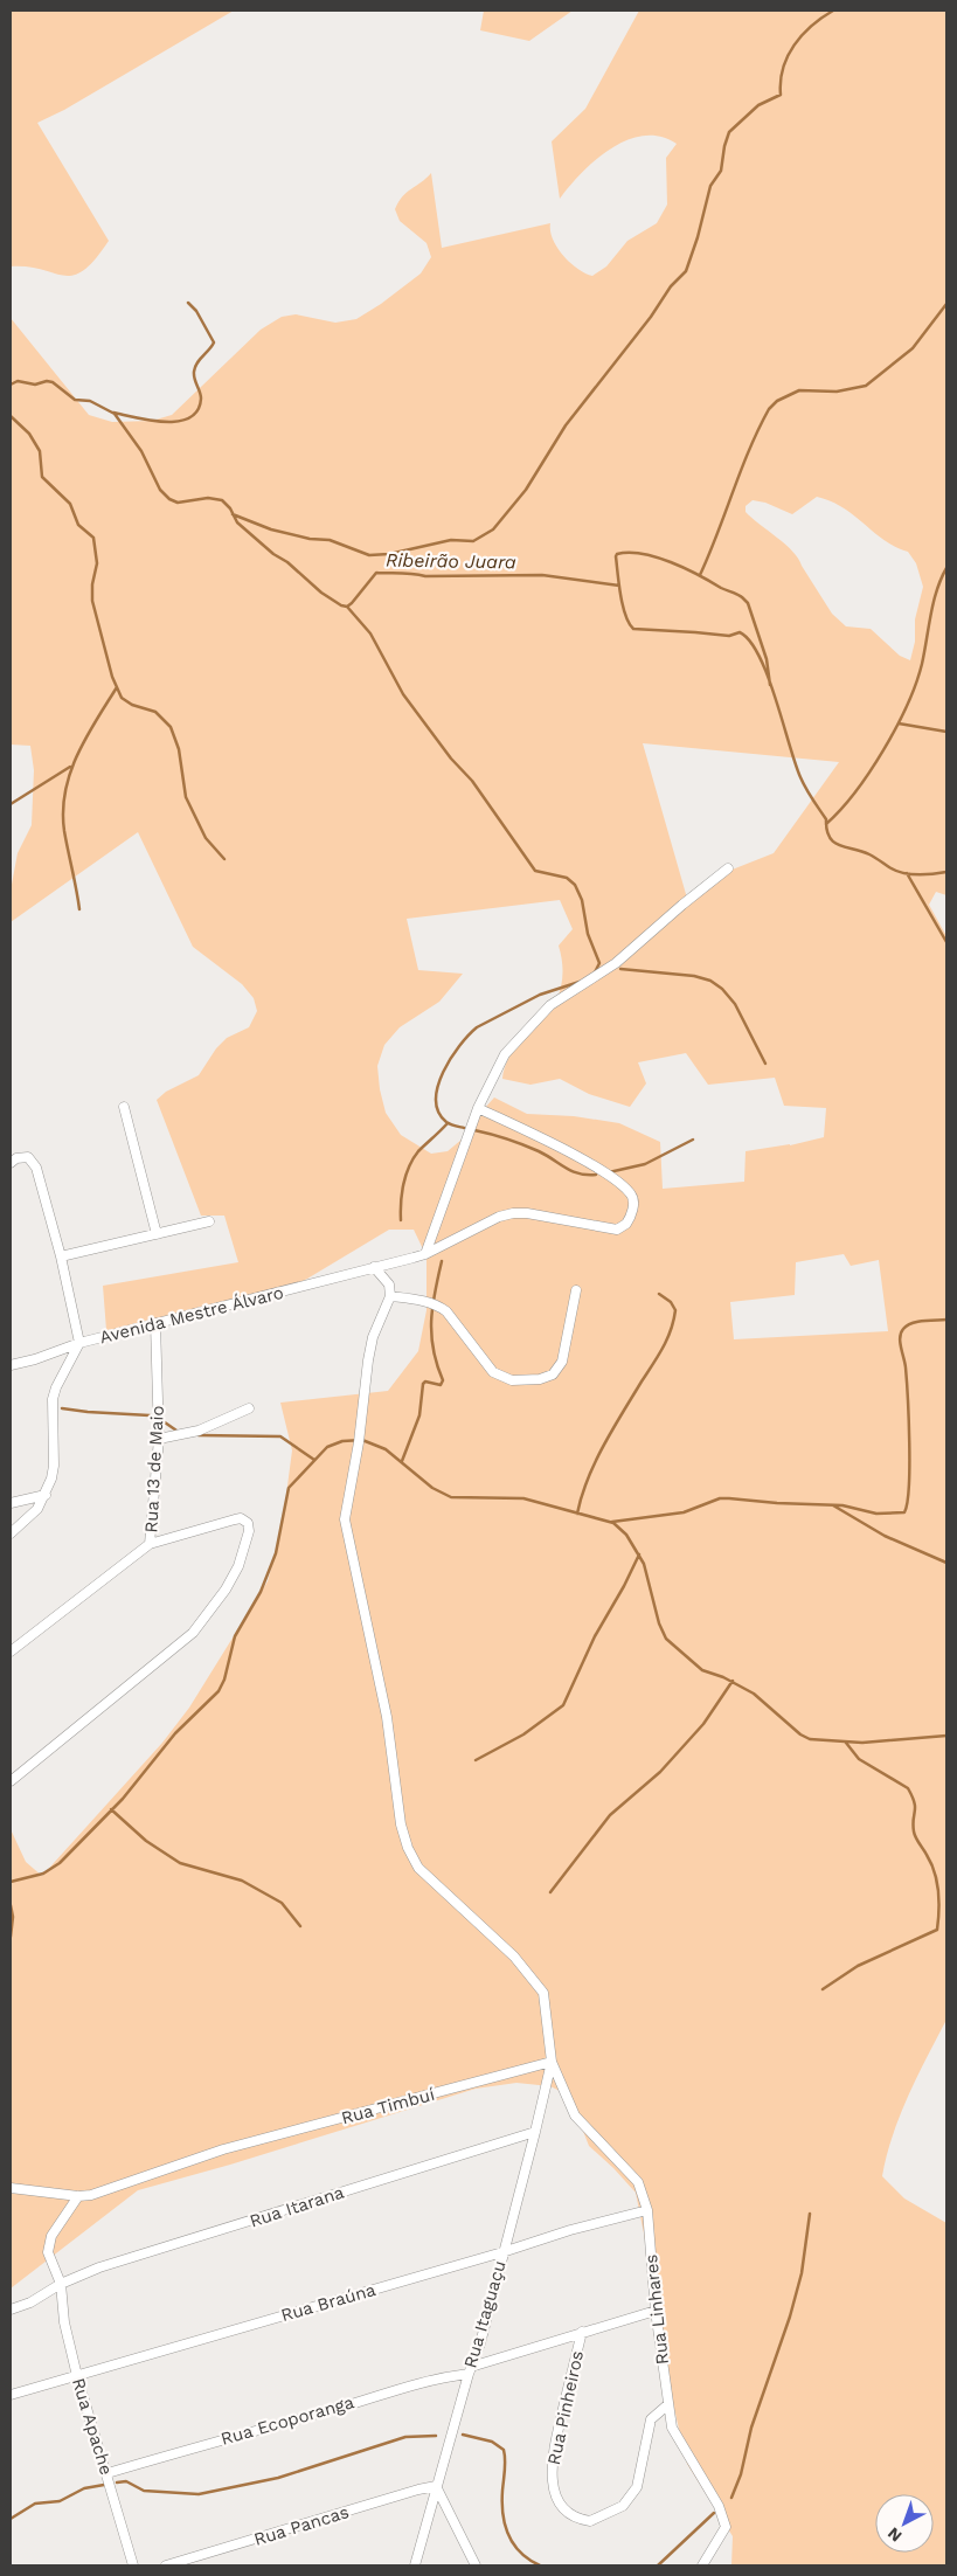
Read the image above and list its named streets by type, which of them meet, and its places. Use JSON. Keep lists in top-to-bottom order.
{
  "streets": {
    "street": [
      "Avenida Mestre Álvaro",
      "Rua 13 de Maio",
      "Rua Timbuí",
      "Rua Itarana",
      "Rua Braúna",
      "Rua Linhares",
      "Rua Itaguaçu",
      "Rua Pinheiros",
      "Rua Ecoporanga",
      "Rua Apache",
      "Rua Pancas"
    ]
  },
  "crossings": [
    ["Avenida Mestre Álvaro", "Rua 13 de Maio"],
    ["Rua Timbuí", "Rua Linhares"],
    ["Rua Timbuí", "Rua Itaguaçu"],
    ["Rua Timbuí", "Rua Apache"],
    ["Rua Itarana", "Rua Itaguaçu"],
    ["Rua Itarana", "Rua Apache"],
    ["Rua Braúna", "Rua Linhares"],
    ["Rua Braúna", "Rua Itaguaçu"],
    ["Rua Braúna", "Rua Apache"],
    ["Rua Linhares", "Rua Itaguaçu"],
    ["Rua Linhares", "Rua Pinheiros"],
    ["Rua Linhares", "Rua Ecoporanga"],
    ["Rua Itaguaçu", "Rua Ecoporanga"],
    ["Rua Itaguaçu", "Rua Pancas"],
    ["Rua Pinheiros", "Rua Ecoporanga"],
    ["Rua Ecoporanga", "Rua Apache"]
  ],
  "water": ["Ribeirão Juara"],
  "north": "bottom left"
}
